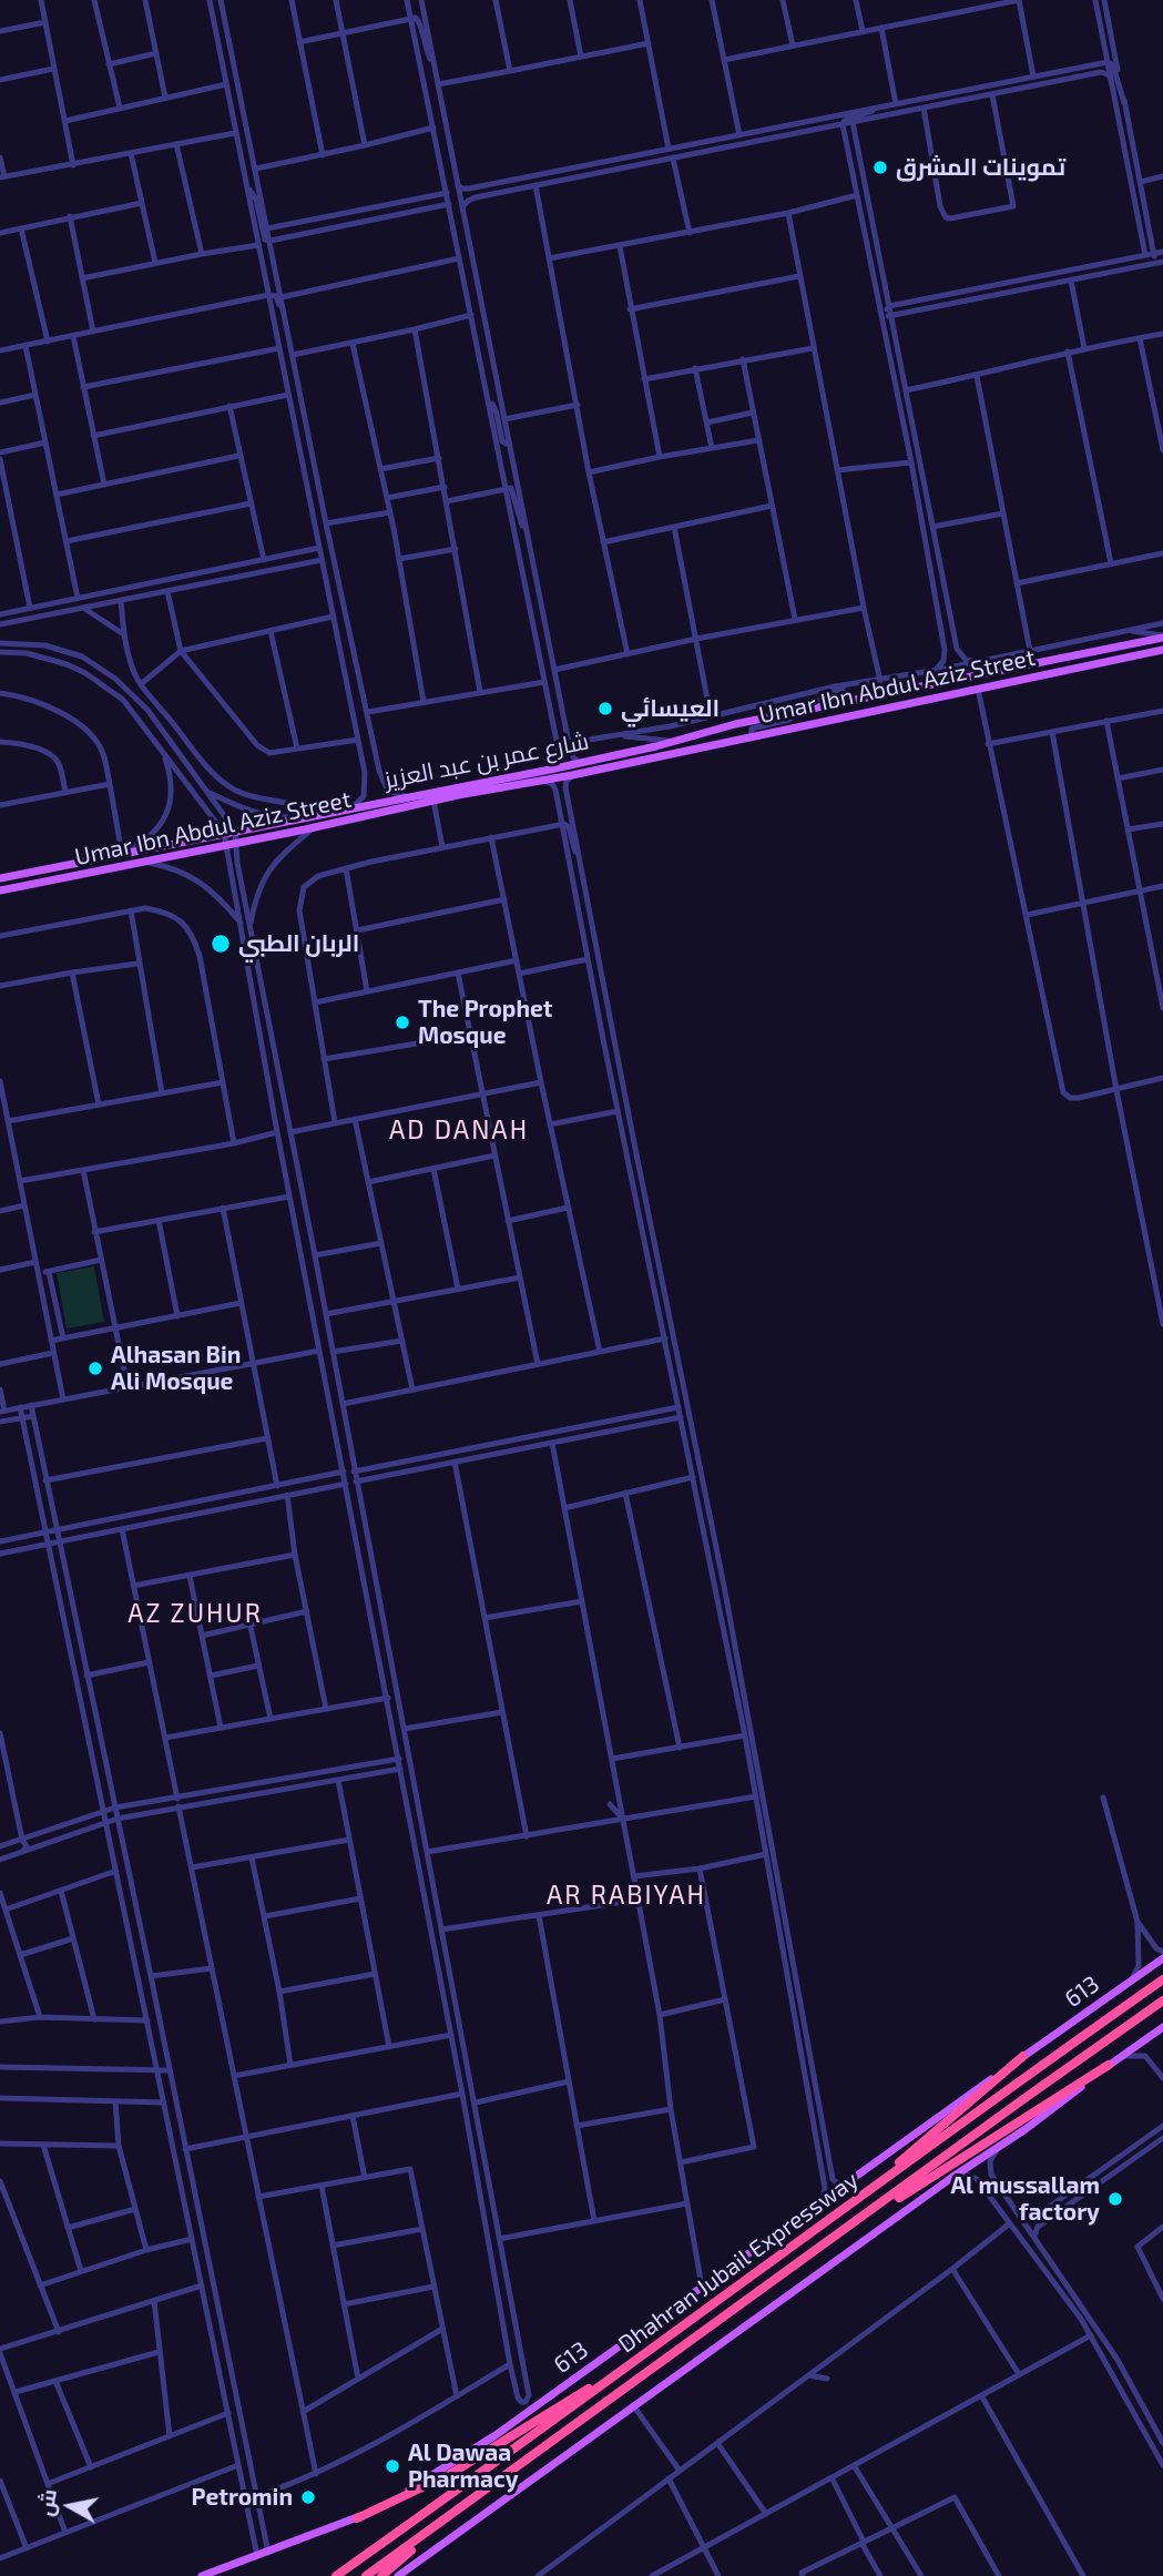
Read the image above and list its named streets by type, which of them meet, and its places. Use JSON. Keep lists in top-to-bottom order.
{
  "streets": {
    "highway": ["613", "Dhahran Jubail Expressway"],
    "main road": ["Umar Ibn Abdul Aziz Street", "شارع عمر بن عبد العزيز"]
  },
  "districts": ["AD DANAH", "AZ ZUHUR", "AR RABIYAH"],
  "places": [
    "تموينات المشرق",
    "العيسائي",
    "الربان الطبي",
    "The Prophet Mosque",
    "Alhasan Bin Ali Mosque",
    "Al mussallam factory",
    "Al Dawaa Pharmacy",
    "Petromin"
  ],
  "north": "left"
}
